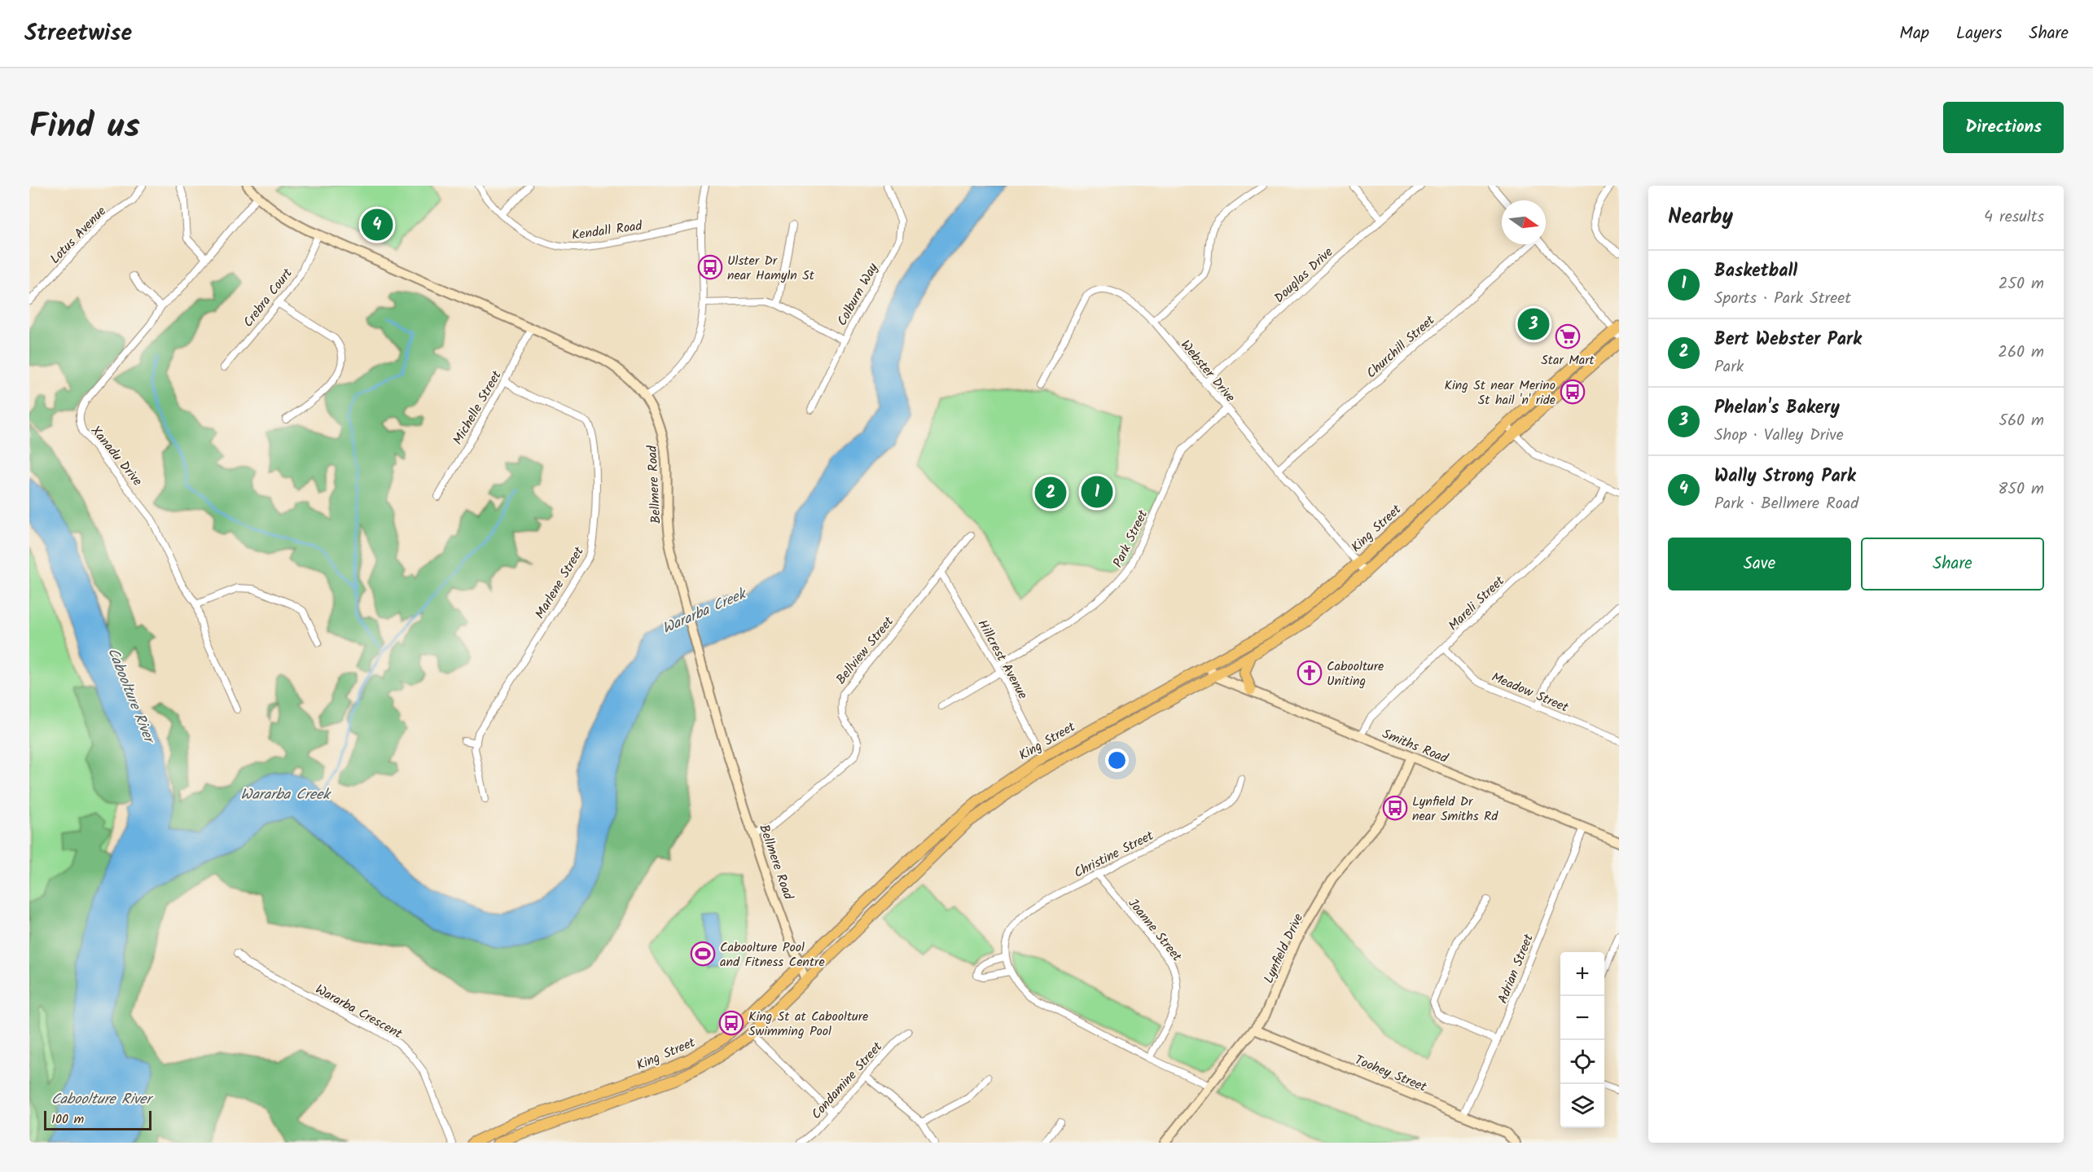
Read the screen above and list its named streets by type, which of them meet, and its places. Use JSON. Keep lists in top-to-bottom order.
{
  "streets": {
    "main road": [
      "Bellmere Road",
      "King Street",
      "Smiths Road",
      "Lynfield Drive",
      "Toohey Street"
    ],
    "street": [
      "Kendall Road",
      "Lotus Avenue",
      "Douglas Drive",
      "Colburn Way",
      "Crebra Court",
      "Churchill Street",
      "Webster Drive",
      "Michelle Street",
      "Xanadu Drive",
      "Park Street",
      "Marlene Street",
      "Mareli Street",
      "Bellview Street",
      "Hillcrest Avenue",
      "Meadow Street",
      "Christine Street",
      "Joanne Street",
      "Adrian Street",
      "Wararba Crescent",
      "Condamine Street"
    ]
  },
  "crossings": [
    ["Douglas Drive", "Webster Drive"],
    ["Crebra Court", "Bellmere Road"],
    ["Churchill Street", "Webster Drive"],
    ["Webster Drive", "King Street"],
    ["Webster Drive", "Park Street"],
    ["Michelle Street", "Bellmere Road"],
    ["Michelle Street", "Marlene Street"],
    ["Xanadu Drive", "Bellmere Road"],
    ["Bellmere Road", "King Street"],
    ["Bellmere Road", "Bellview Street"],
    ["King Street", "Hillcrest Avenue"],
    ["King Street", "Smiths Road"],
    ["Park Street", "Hillcrest Avenue"],
    ["Mareli Street", "Meadow Street"],
    ["Mareli Street", "Smiths Road"],
    ["Bellview Street", "Hillcrest Avenue"],
    ["Smiths Road", "Lynfield Drive"],
    ["Smiths Road", "Adrian Street"],
    ["Christine Street", "Joanne Street"],
    ["Christine Street", "Lynfield Drive"],
    ["Lynfield Drive", "Toohey Street"],
    ["Adrian Street", "Toohey Street"]
  ],
  "water": ["Wararba Creek", "Caboolture River"],
  "places": {
    "bus stop": [
      "Ulster Dr near Hamyln St",
      "King St near Merino St hail 'n' ride",
      "Lynfield Dr near Smiths Rd",
      "King St at Caboolture Swimming Pool"
    ],
    "supermarket": ["Star Mart"],
    "church": ["Caboolture Uniting"],
    "sports": ["Caboolture Pool and Fitness Centre"]
  },
  "scale_bar": "100 m",
  "north": "right",
  "page": {
    "header": "Streetwise",
    "nav": ["Map", "Layers", "Share"],
    "title": "Find us",
    "buttons": [
      "Directions",
      ["Save", "Share"]
    ],
    "heading": ["Nearby", "4 results"],
    "pins": [
      "4",
      "3",
      "1",
      "2"
    ],
    "list": [
      {
        "mark": "1",
        "name": "Basketball",
        "note": "Sports · Park Street",
        "value": "250 m"
      },
      {
        "mark": "2",
        "name": "Bert Webster Park",
        "note": "Park",
        "value": "260 m"
      },
      {
        "mark": "3",
        "name": "Phelan's Bakery",
        "note": "Shop · Valley Drive",
        "value": "560 m"
      },
      {
        "mark": "4",
        "name": "Wally Strong Park",
        "note": "Park · Bellmere Road",
        "value": "850 m"
      }
    ],
    "map_buttons": ["+", "−"],
    "scale": "100 m"
  }
}
